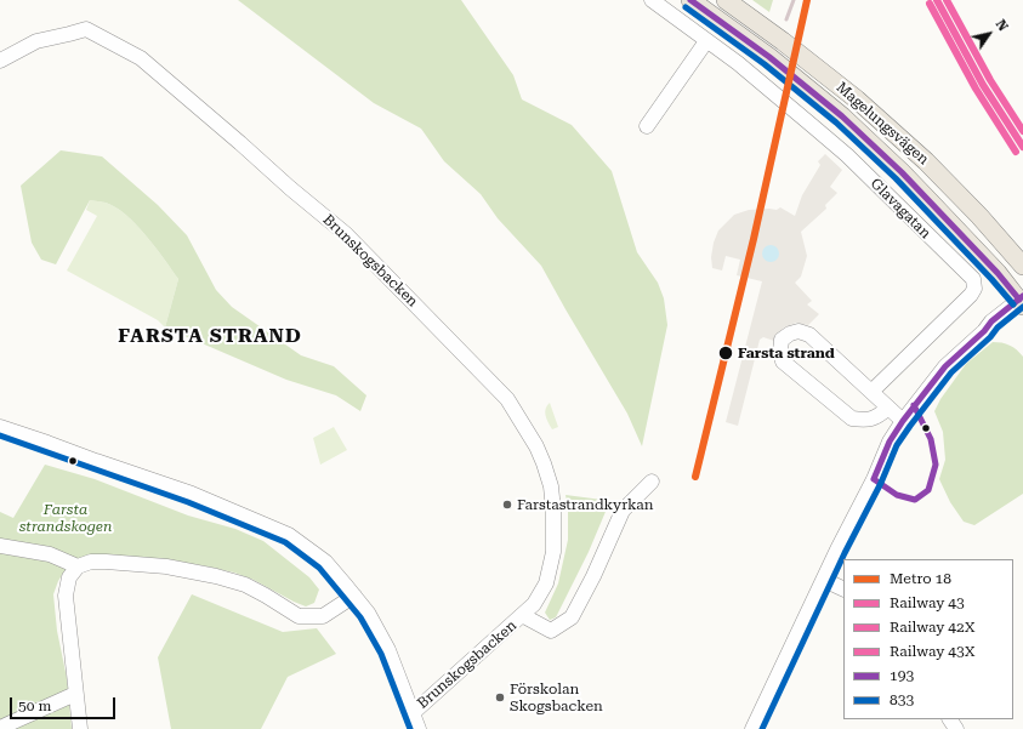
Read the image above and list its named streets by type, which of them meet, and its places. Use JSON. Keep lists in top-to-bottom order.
{
  "streets": {
    "main road": ["Magelungsvägen"],
    "street": ["Glavagatan", "Brunskogsbacken"]
  },
  "districts": ["FARSTA STRAND"],
  "parks": ["Farsta strandskogen"],
  "places": ["Farsta strand", "Farstastrandkyrkan", "Förskolan Skogsbacken"],
  "lines": [
    "metro line 18",
    "rail line 43",
    "rail line 43X",
    "transit line 193",
    "rail line 42X",
    "transit line 833"
  ],
  "legend": [
    "Metro 18",
    "Railway 43",
    "Railway 42X",
    "Railway 43X",
    "193",
    "833"
  ],
  "scale_bar": "50 m",
  "north": "top right"
}
